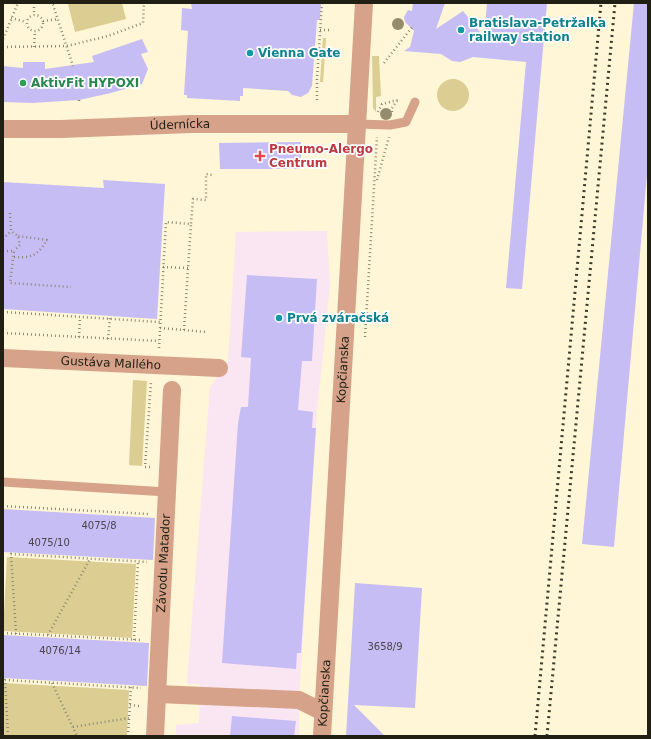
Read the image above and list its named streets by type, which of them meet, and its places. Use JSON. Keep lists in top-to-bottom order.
{
  "streets": {
    "street": [
      "Údernícka",
      "Gustáva Mallého",
      "Kopčianska",
      "Závodu Matador"
    ]
  },
  "crossings": [
    ["Údernícka", "Kopčianska"]
  ],
  "places": {
    "other": [
      "Bratislava-Petržalka railway station",
      "Vienna Gate",
      "AktivFit HYPOXI",
      "Prvá zváračská"
    ],
    "health": ["Pneumo-Alergo Centrum"]
  },
  "house_numbers": [
    "4075/8",
    "4075/10",
    "3658/9",
    "4076/14"
  ]
}
